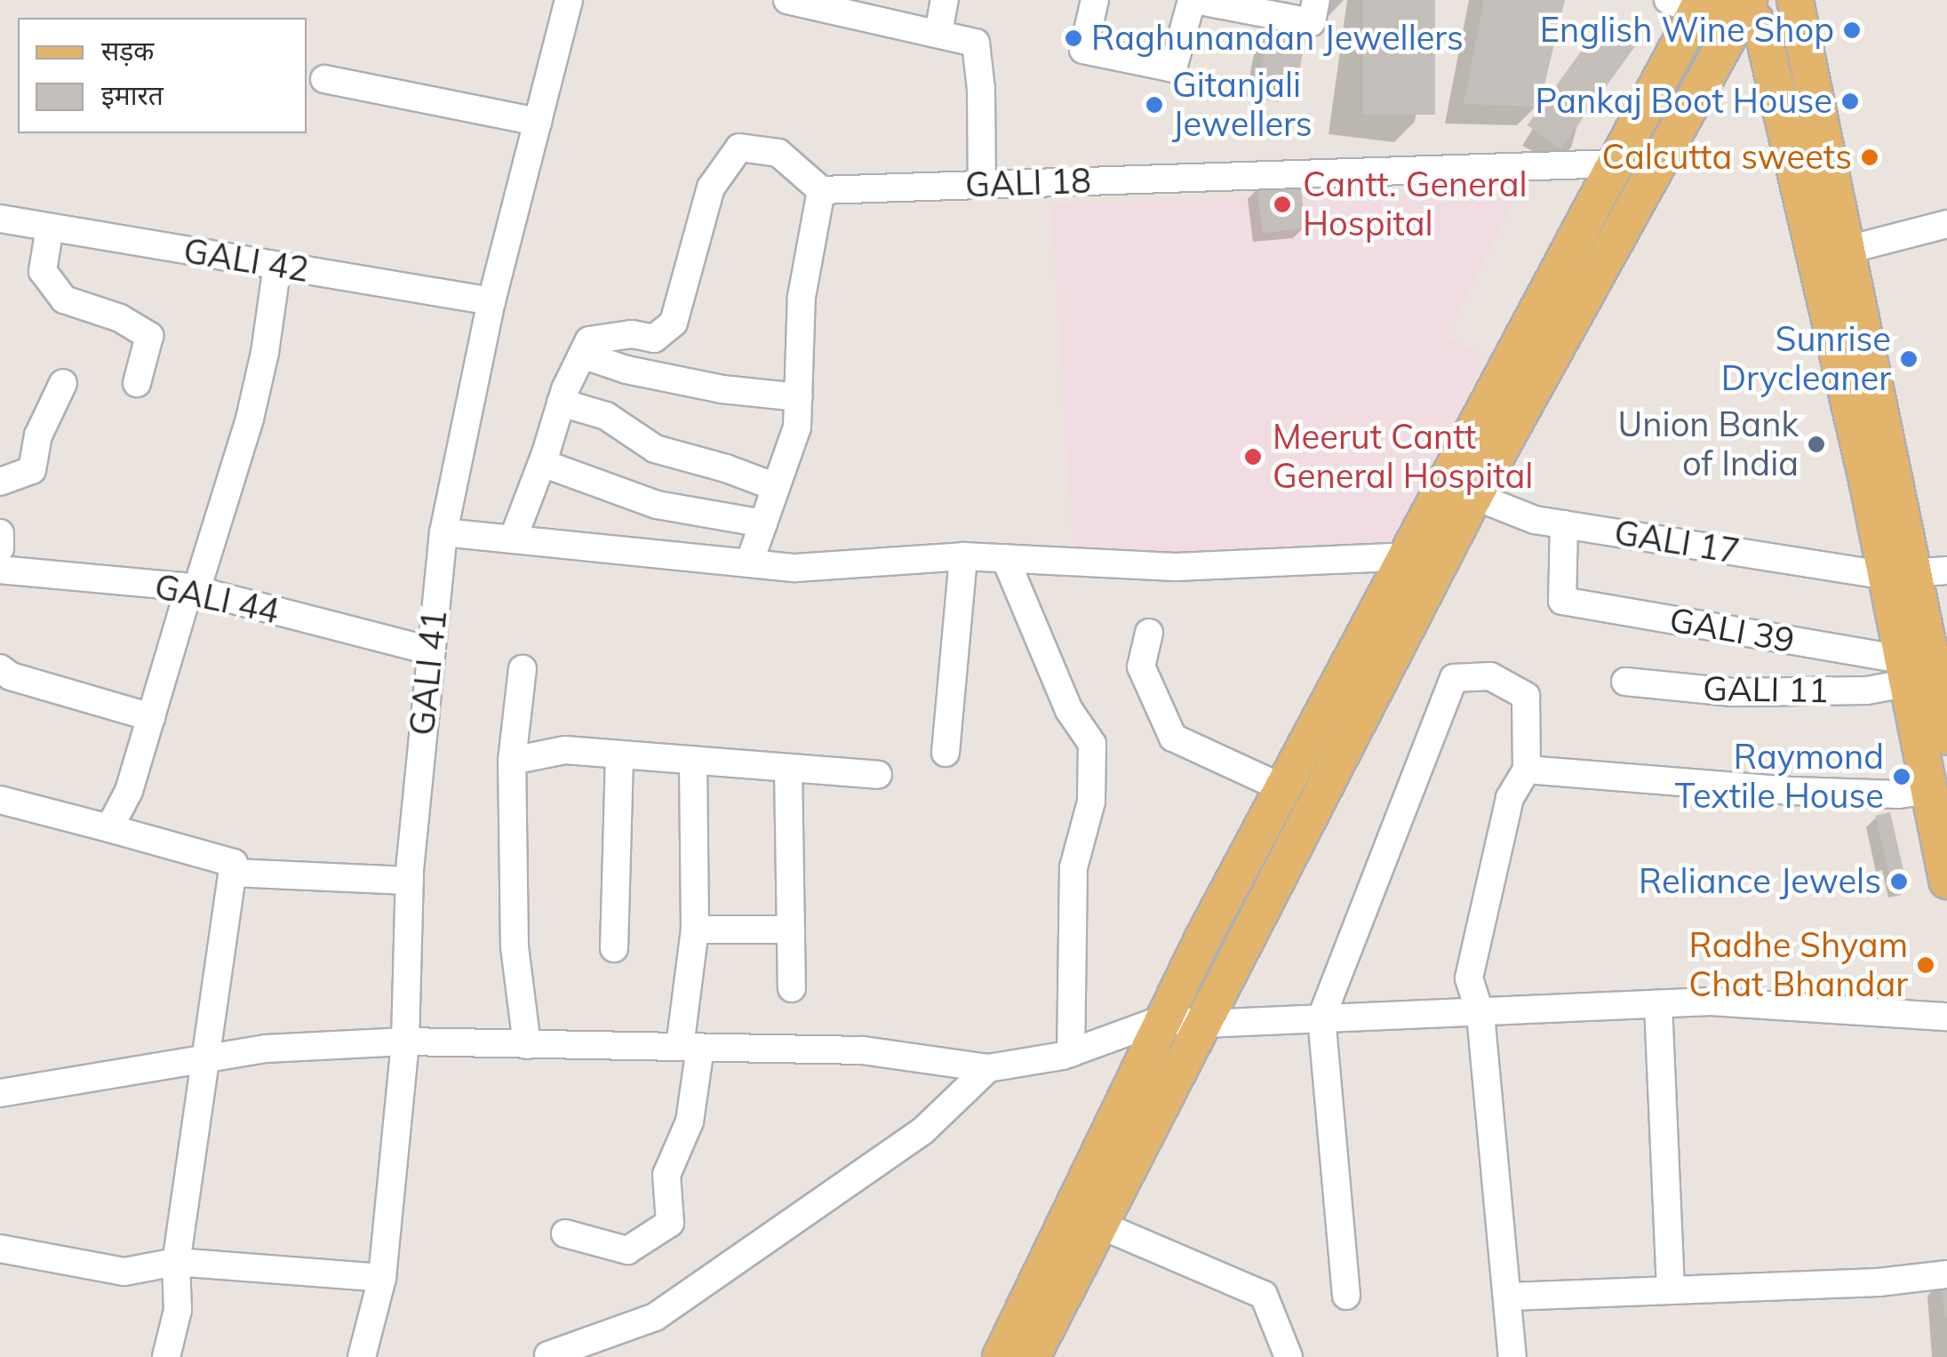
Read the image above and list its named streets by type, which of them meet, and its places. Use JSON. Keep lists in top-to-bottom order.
{
  "streets": {
    "street": [
      "GALI 18",
      "GALI 42",
      "GALI 17",
      "GALI 44",
      "GALI 39",
      "GALI 41",
      "GALI 11"
    ]
  },
  "crossings": [
    ["GALI 42", "GALI 41"],
    ["GALI 17", "GALI 39"],
    ["GALI 44", "GALI 41"],
    ["GALI 39", "GALI 11"]
  ],
  "places": [
    "English Wine Shop",
    "Raghunandan Jewellers",
    "Pankaj Boot House",
    "Gitanjali Jewellers",
    "Calcutta sweets",
    "Cantt. General Hospital",
    "Sunrise Drycleaner",
    "Union Bank of India",
    "Meerut Cantt General Hospital",
    "Raymond Textile House",
    "Reliance Jewels",
    "Radhe Shyam Chat Bhandar"
  ],
  "legend": ["सड़क", "इमारत"]
}
